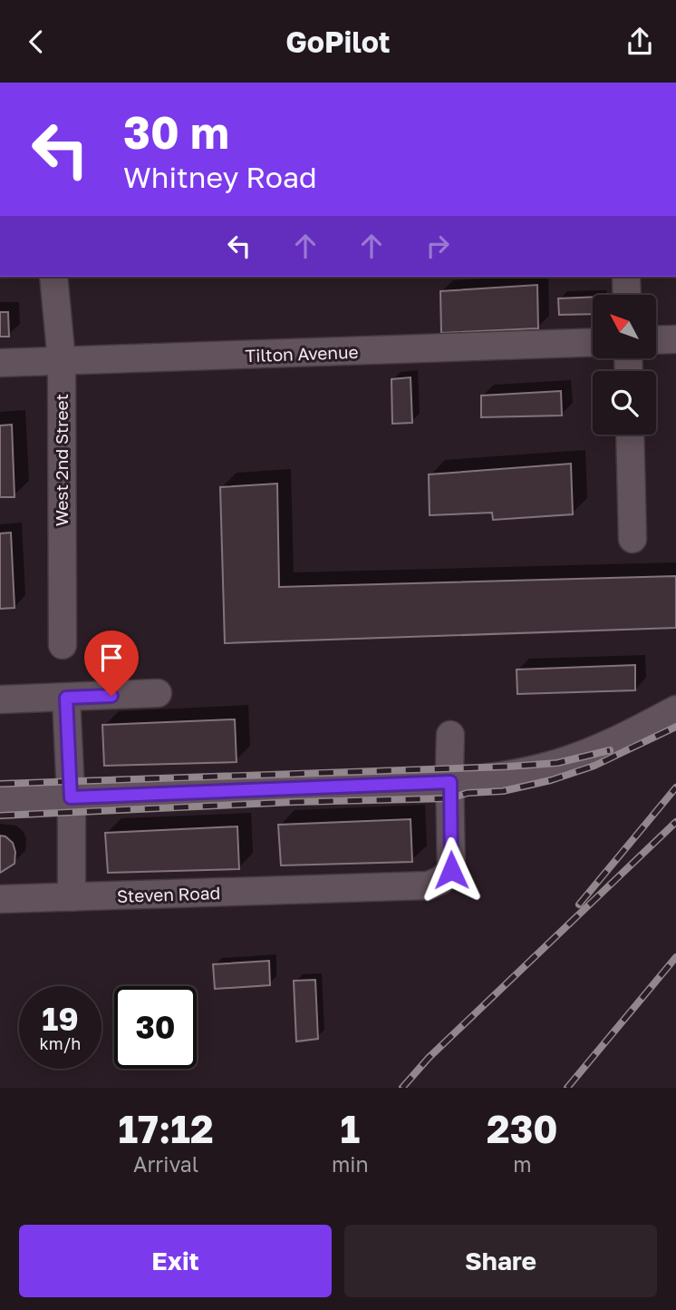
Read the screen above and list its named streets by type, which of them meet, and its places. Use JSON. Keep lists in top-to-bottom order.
{
  "streets": {
    "street": ["Tilton Avenue", "West 2nd Street", "Steven Road"]
  },
  "crossings": [
    ["Tilton Avenue", "West 2nd Street"]
  ],
  "north": "top left",
  "page": {
    "header": "GoPilot",
    "turn": ["30 m", "Whitney Road"],
    "speed": "19 km/h",
    "limit": "30",
    "eta": [
      "17:12",
      "Arrival",
      "1",
      "min",
      "230",
      "m"
    ],
    "buttons": ["Exit", "Share"]
  }
}
